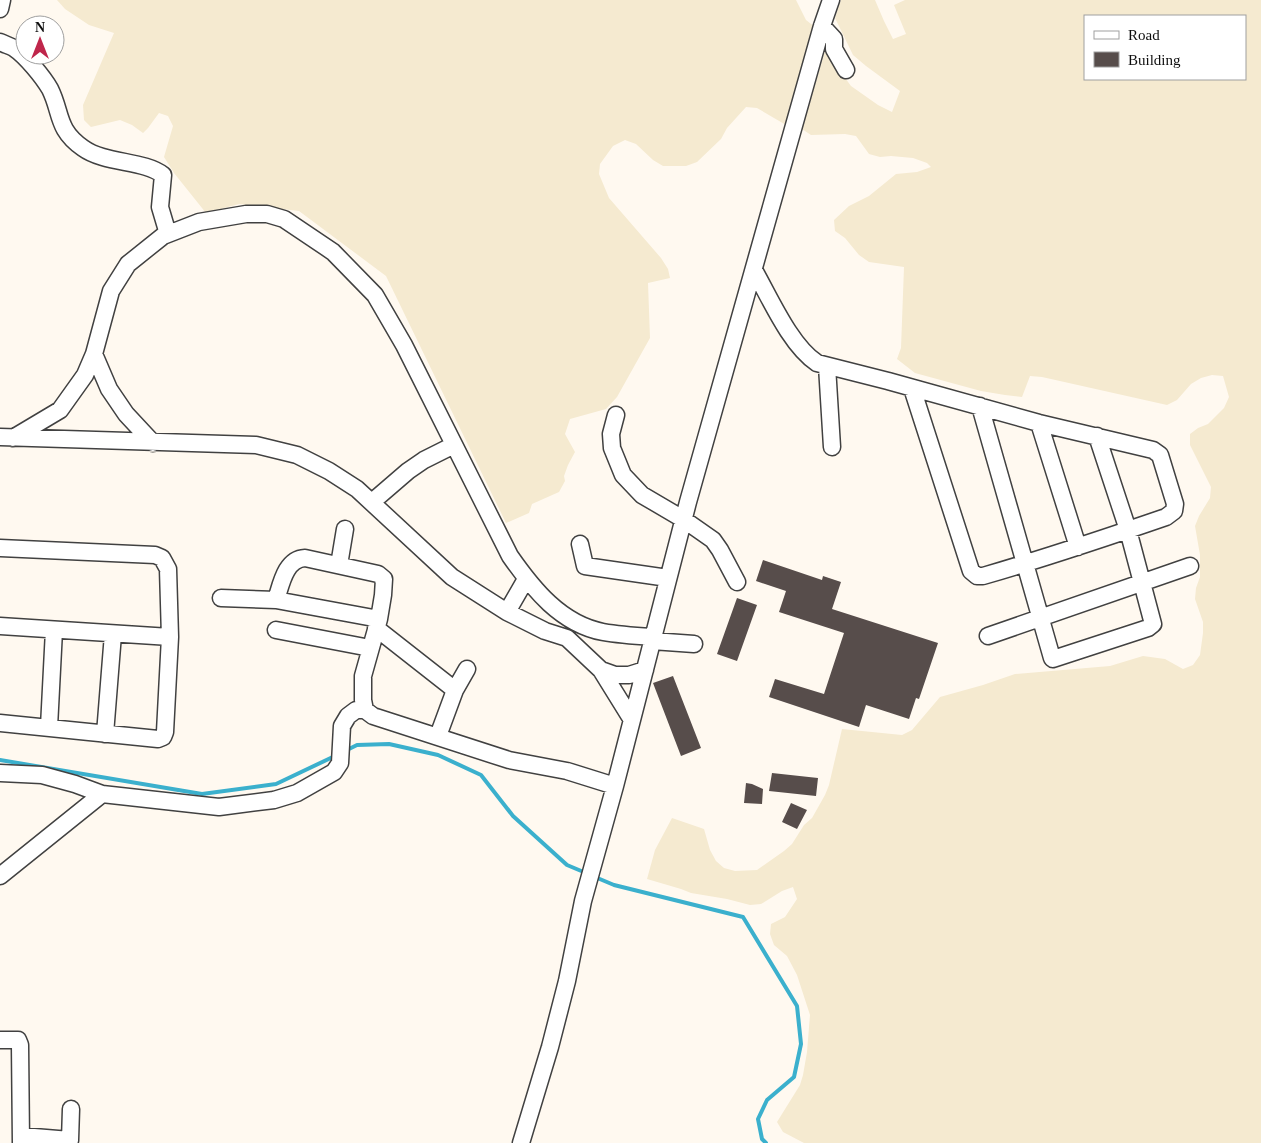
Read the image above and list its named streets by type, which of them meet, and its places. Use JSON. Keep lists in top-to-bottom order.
{
  "legend": ["Road", "Building"],
  "north": "top"
}
